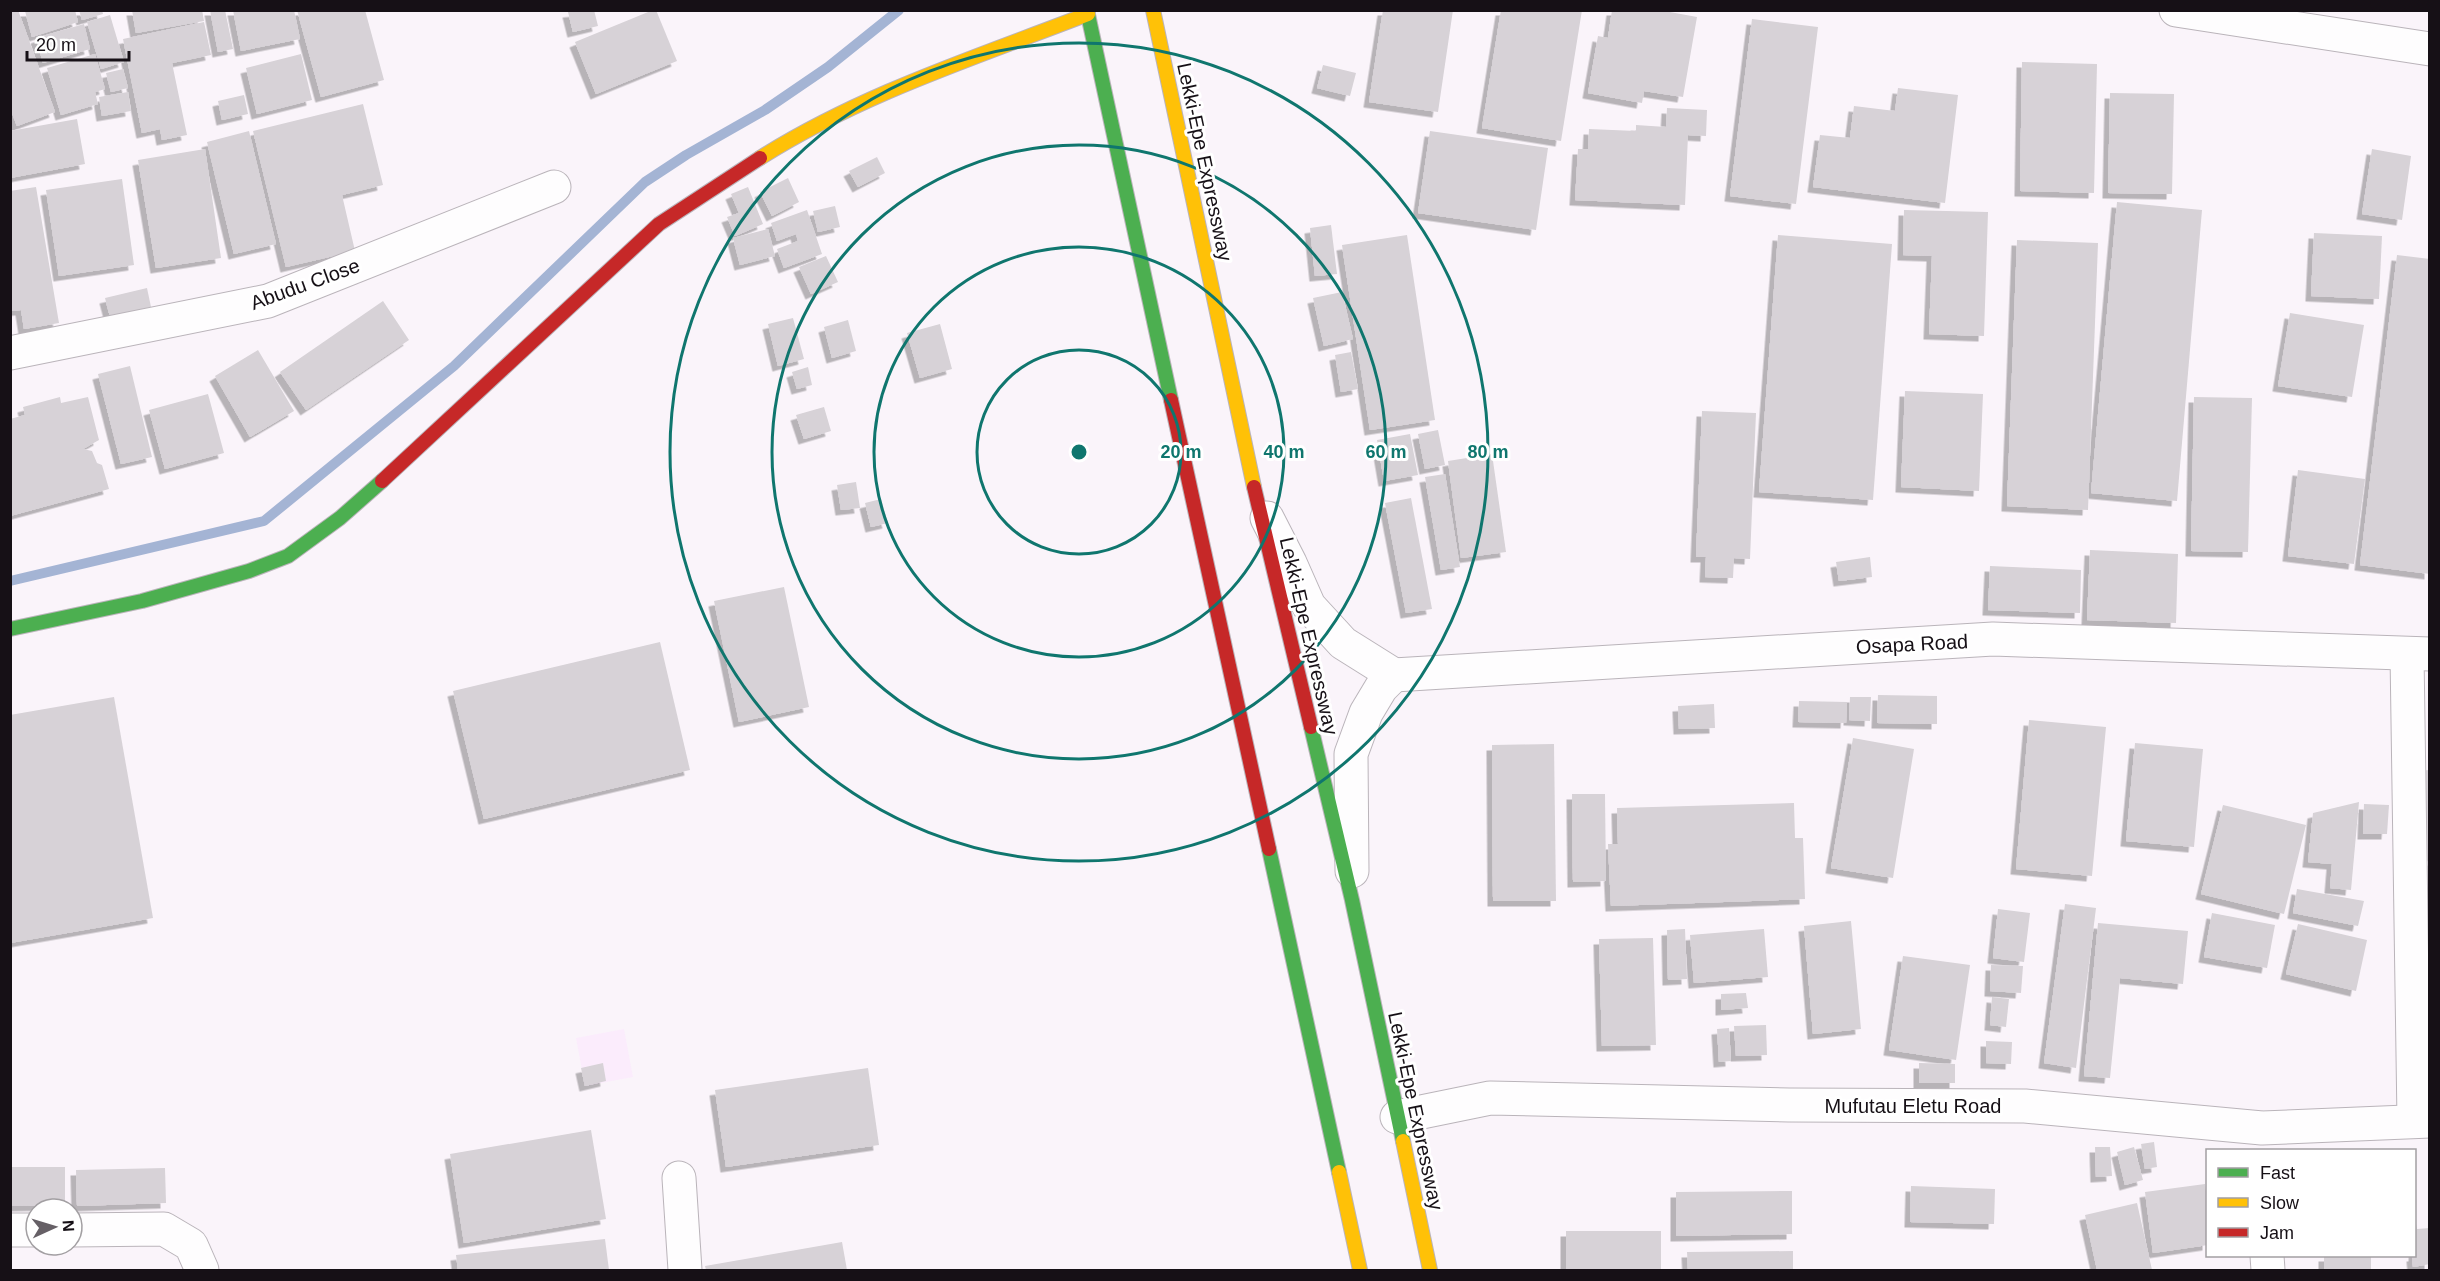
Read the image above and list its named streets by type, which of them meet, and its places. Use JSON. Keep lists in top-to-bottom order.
{
  "streets": {
    "main road": ["Lekki-Epe Expressway"],
    "street": ["Abudu Close", "Osapa Road", "Mufutau Eletu Road"]
  },
  "crossings": [
    ["Lekki-Epe Expressway", "Mufutau Eletu Road"]
  ],
  "legend": ["Fast", "Slow", "Jam"],
  "scale_bar": "20 m",
  "north": "right",
  "rings": [
    "20 m",
    "40 m",
    "60 m",
    "80 m"
  ]
}
